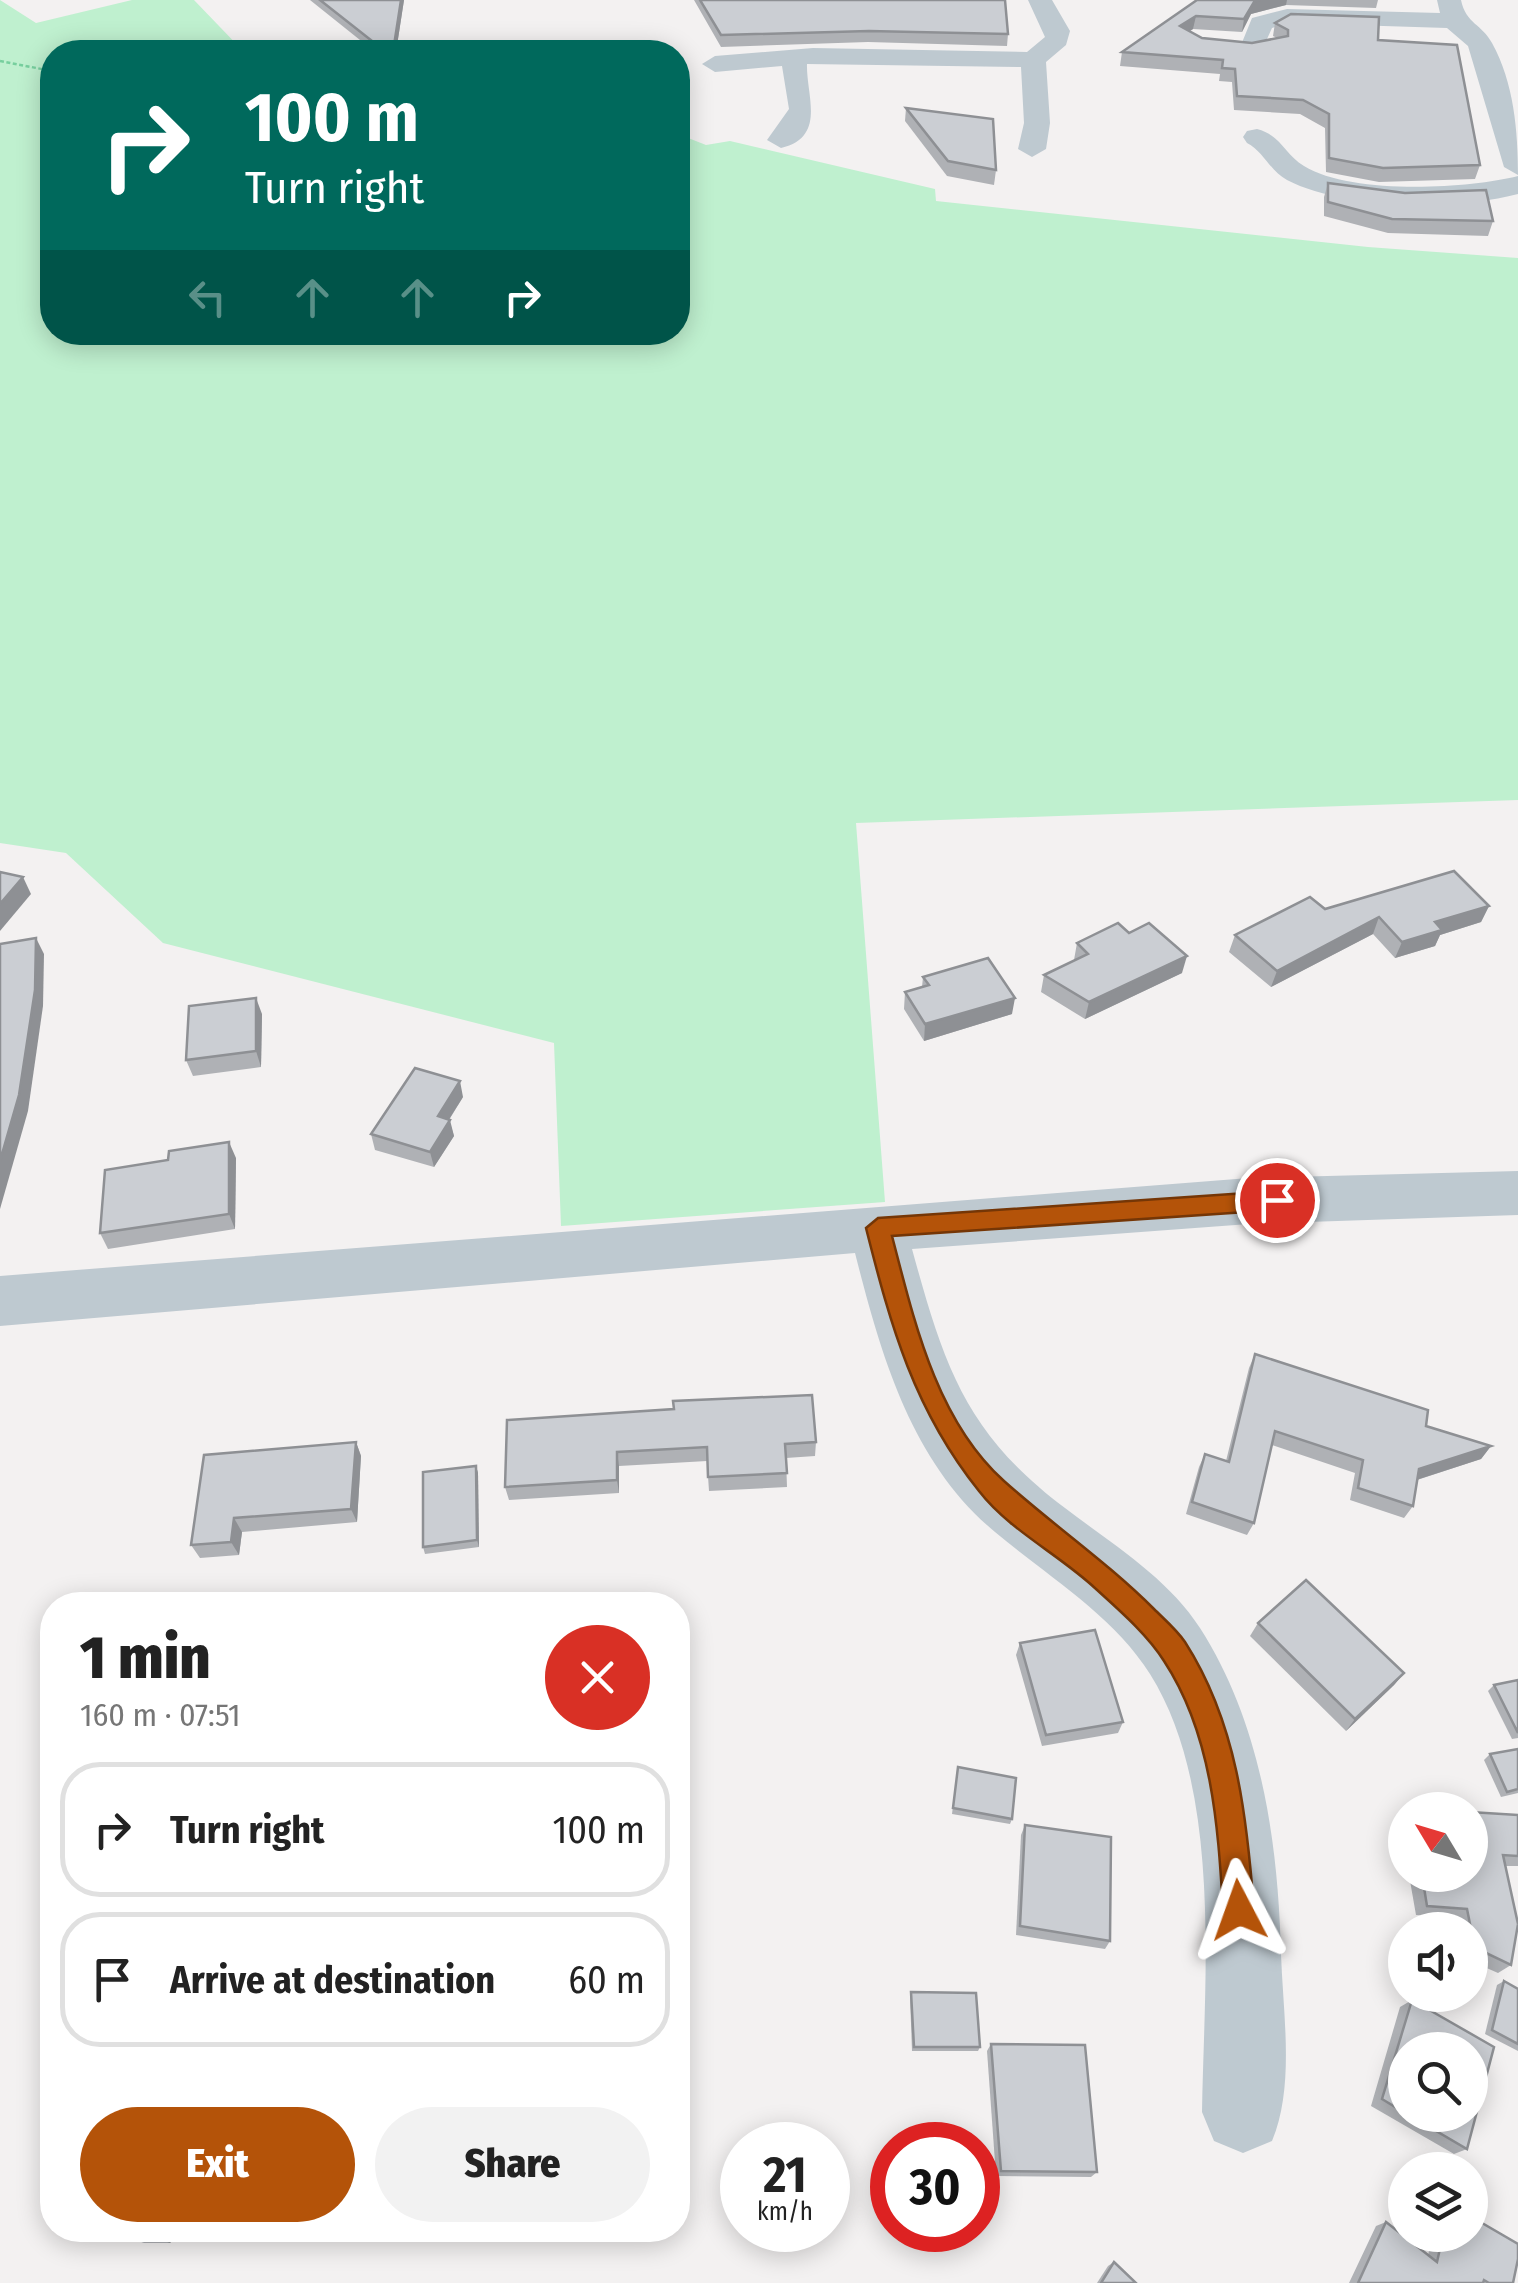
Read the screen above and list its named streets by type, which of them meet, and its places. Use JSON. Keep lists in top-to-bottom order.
{
  "north": "top left",
  "page": {
    "turn": ["100 m", "Turn right"],
    "heading": ["1 min", "160 m · 07:51"],
    "list": [
      {
        "name": "Turn right",
        "value": "100 m"
      },
      {
        "name": "Arrive at destination",
        "value": "60 m"
      }
    ],
    "buttons": ["Exit", "Share"],
    "speed": "21 km/h",
    "limit": "30"
  }
}
